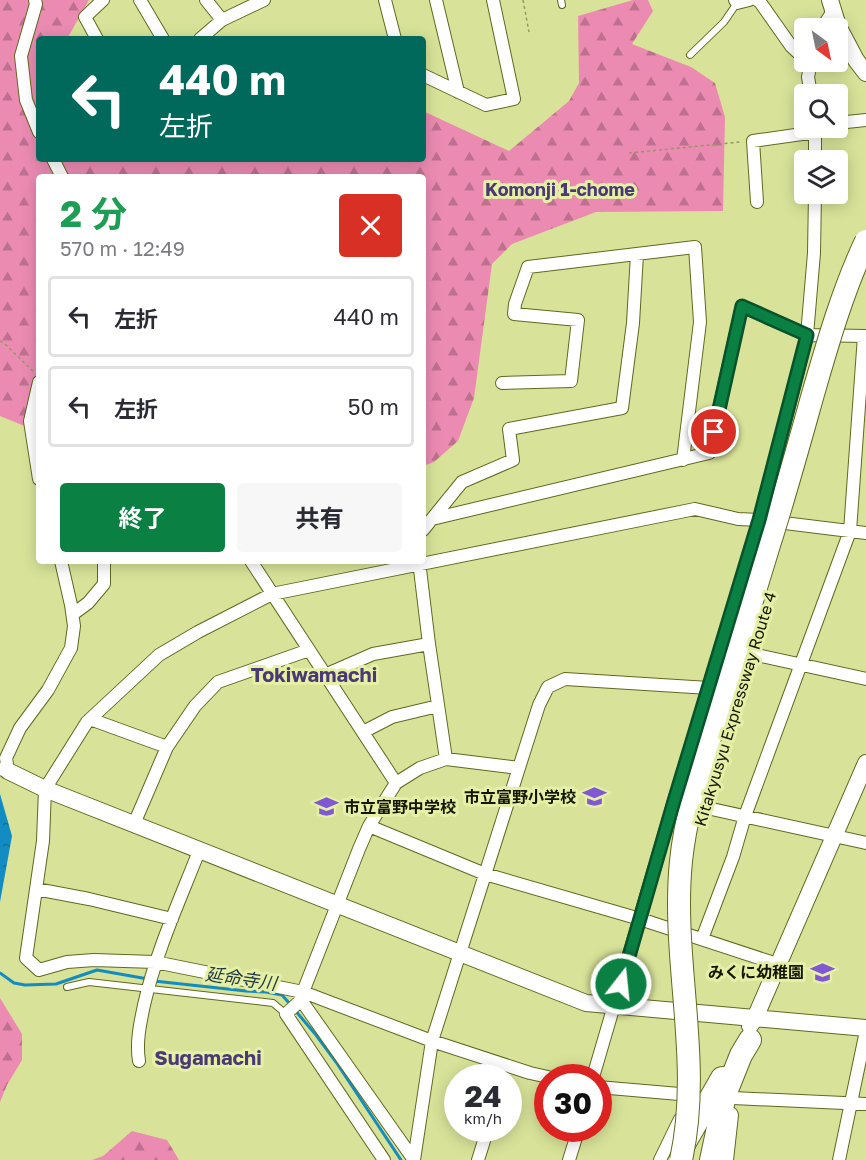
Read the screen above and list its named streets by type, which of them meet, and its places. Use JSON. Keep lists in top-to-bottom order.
{
  "streets": {
    "highway": ["Kitakyusyu Expressway Route 4"]
  },
  "districts": ["Komonji 1-chome", "Tokiwamachi", "Sugamachi"],
  "water": ["延命寺川"],
  "places": {
    "school or university": ["市立富野小学校", "市立富野中学校", "みくに幼稚園"]
  },
  "north": "bottom right",
  "page": {
    "turn": ["440 m", "左折"],
    "heading": ["2 分", "570 m · 12:49"],
    "list": [
      {
        "name": "左折",
        "value": "440 m"
      },
      {
        "name": "左折",
        "value": "50 m"
      }
    ],
    "buttons": ["終了", "共有"],
    "speed": "24 km/h",
    "limit": "30"
  }
}
